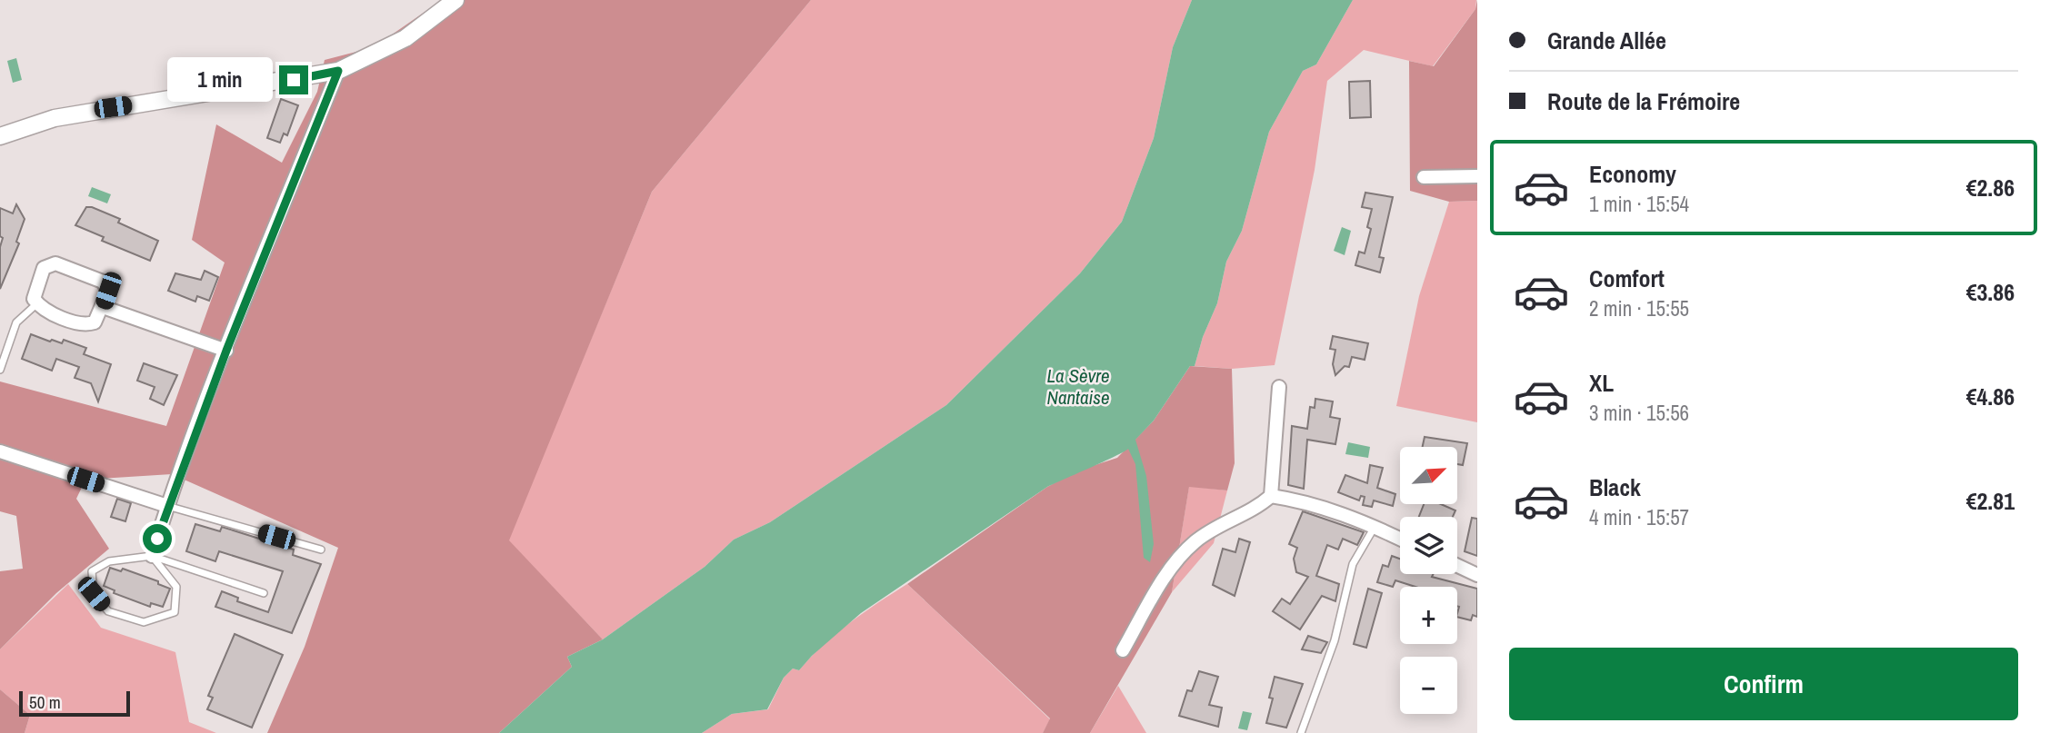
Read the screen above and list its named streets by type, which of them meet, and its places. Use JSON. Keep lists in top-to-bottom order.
{
  "water": ["La Sèvre Nantaise"],
  "scale_bar": "50 m",
  "north": "top right",
  "page": {
    "banner": ["Grande Allée", "Route de la Frémoire"],
    "bubble": "1 min",
    "list": [
      {
        "name": "Economy",
        "note": "1 min · 15:54",
        "value": "€2.86"
      },
      {
        "name": "Comfort",
        "note": "2 min · 15:55",
        "value": "€3.86"
      },
      {
        "name": "XL",
        "note": "3 min · 15:56",
        "value": "€4.86"
      },
      {
        "name": "Black",
        "note": "4 min · 15:57",
        "value": "€2.81"
      }
    ],
    "map_buttons": ["+", "−"],
    "buttons": "Confirm",
    "scale": "50 m"
  }
}
